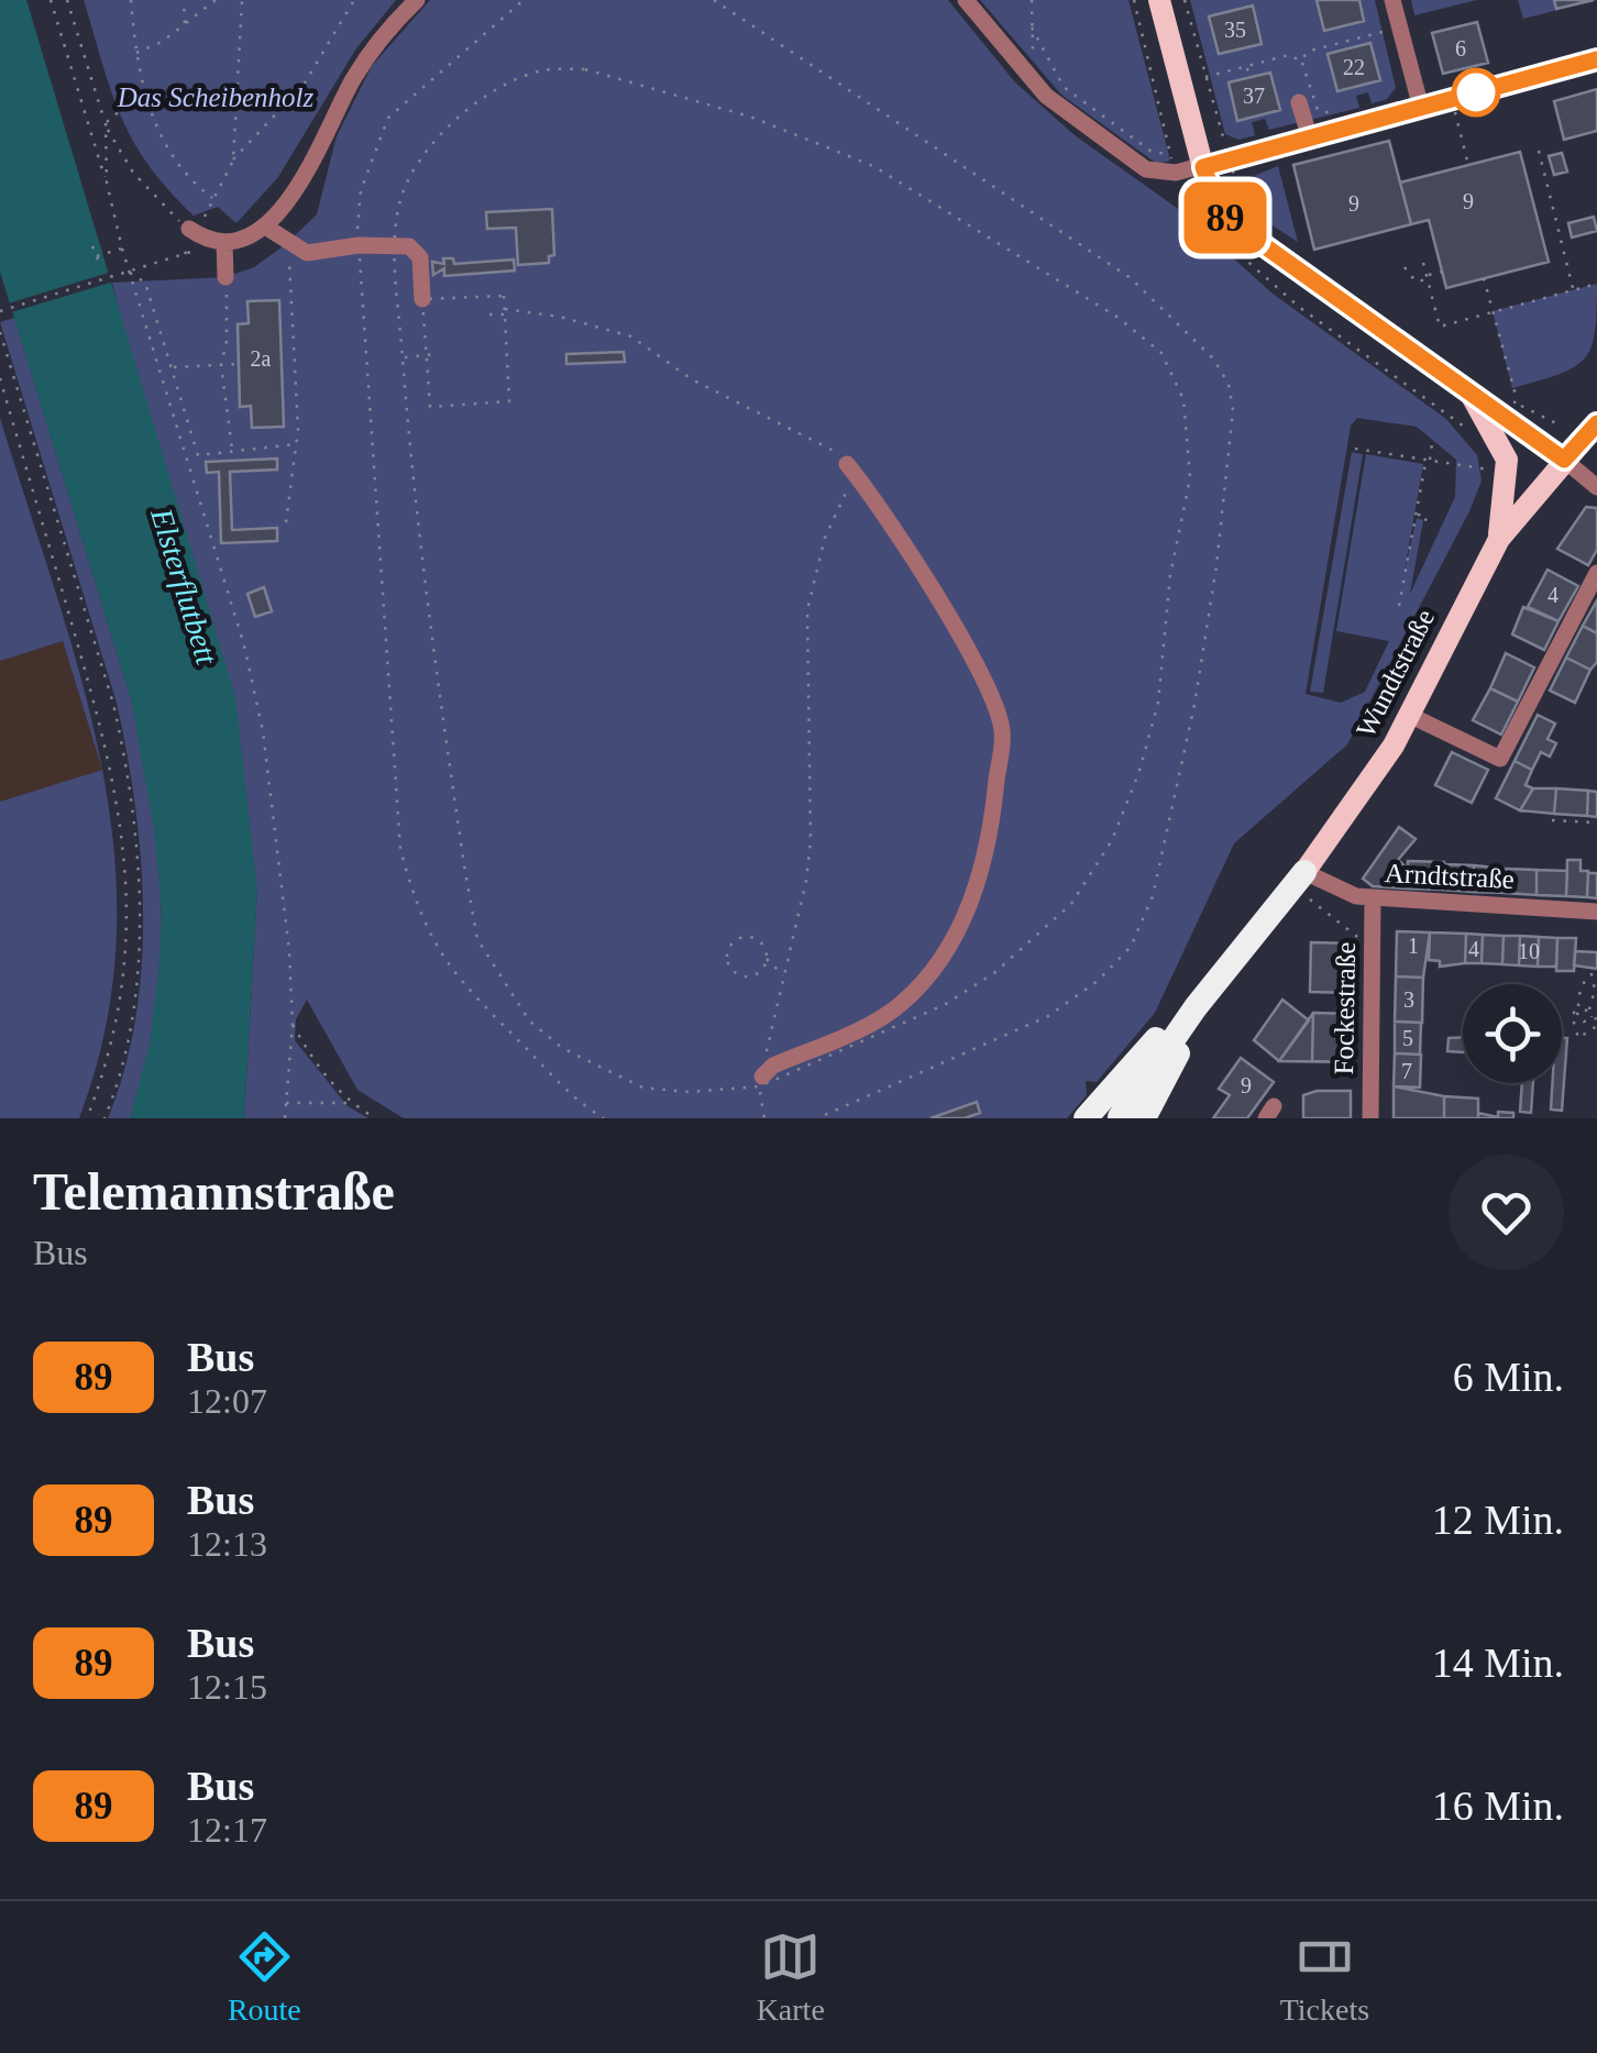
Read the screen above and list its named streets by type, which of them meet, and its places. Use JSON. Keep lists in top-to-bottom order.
{
  "streets": {
    "highway": ["Wundtstraße"],
    "street": ["Arndtstraße", "Fockestraße"]
  },
  "crossings": [
    ["Wundtstraße", "Arndtstraße"],
    ["Arndtstraße", "Fockestraße"]
  ],
  "water": ["Elsterflutbett"],
  "parks": ["Das Scheibenholz"],
  "lines": ["bus line 89"],
  "house_numbers": [
    "35",
    "6",
    "22",
    "37",
    "9",
    "9",
    "2a",
    "4",
    "1",
    "4",
    "10",
    "3",
    "5",
    "7",
    "9"
  ],
  "page": {
    "on_map": "89",
    "heading": ["Telemannstraße", "Bus"],
    "list": [
      {
        "mark": "89",
        "name": "Bus",
        "note": "12:07",
        "value": "6 Min."
      },
      {
        "mark": "89",
        "name": "Bus",
        "note": "12:13",
        "value": "12 Min."
      },
      {
        "mark": "89",
        "name": "Bus",
        "note": "12:15",
        "value": "14 Min."
      },
      {
        "mark": "89",
        "name": "Bus",
        "note": "12:17",
        "value": "16 Min."
      }
    ],
    "tabs": ["Route", "Karte", "Tickets"]
  }
}
